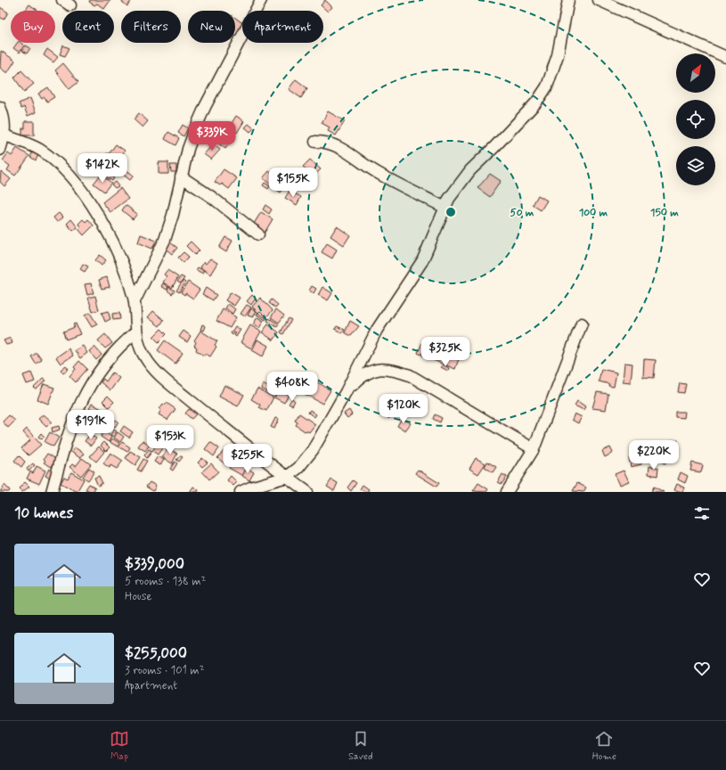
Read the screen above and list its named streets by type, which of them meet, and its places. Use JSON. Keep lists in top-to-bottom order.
{
  "north": "top right",
  "page": {
    "chip": [
      "Buy",
      "Rent",
      "Filters",
      "New",
      "Apartment"
    ],
    "price": [
      "$339K",
      "$142K",
      "$155K",
      "$325K",
      "$408K",
      "$120K",
      "$191K",
      "$153K",
      "$220K",
      "$255K"
    ],
    "heading": "10 homes",
    "list": [
      {
        "name": "$339,000",
        "note": "5 rooms · 138 m² · House"
      },
      {
        "name": "$255,000",
        "note": "3 rooms · 101 m² · Apartment"
      }
    ],
    "tabs": ["Map", "Saved", "Home"]
  },
  "rings": ["50 m", "100 m", "150 m"]
}
